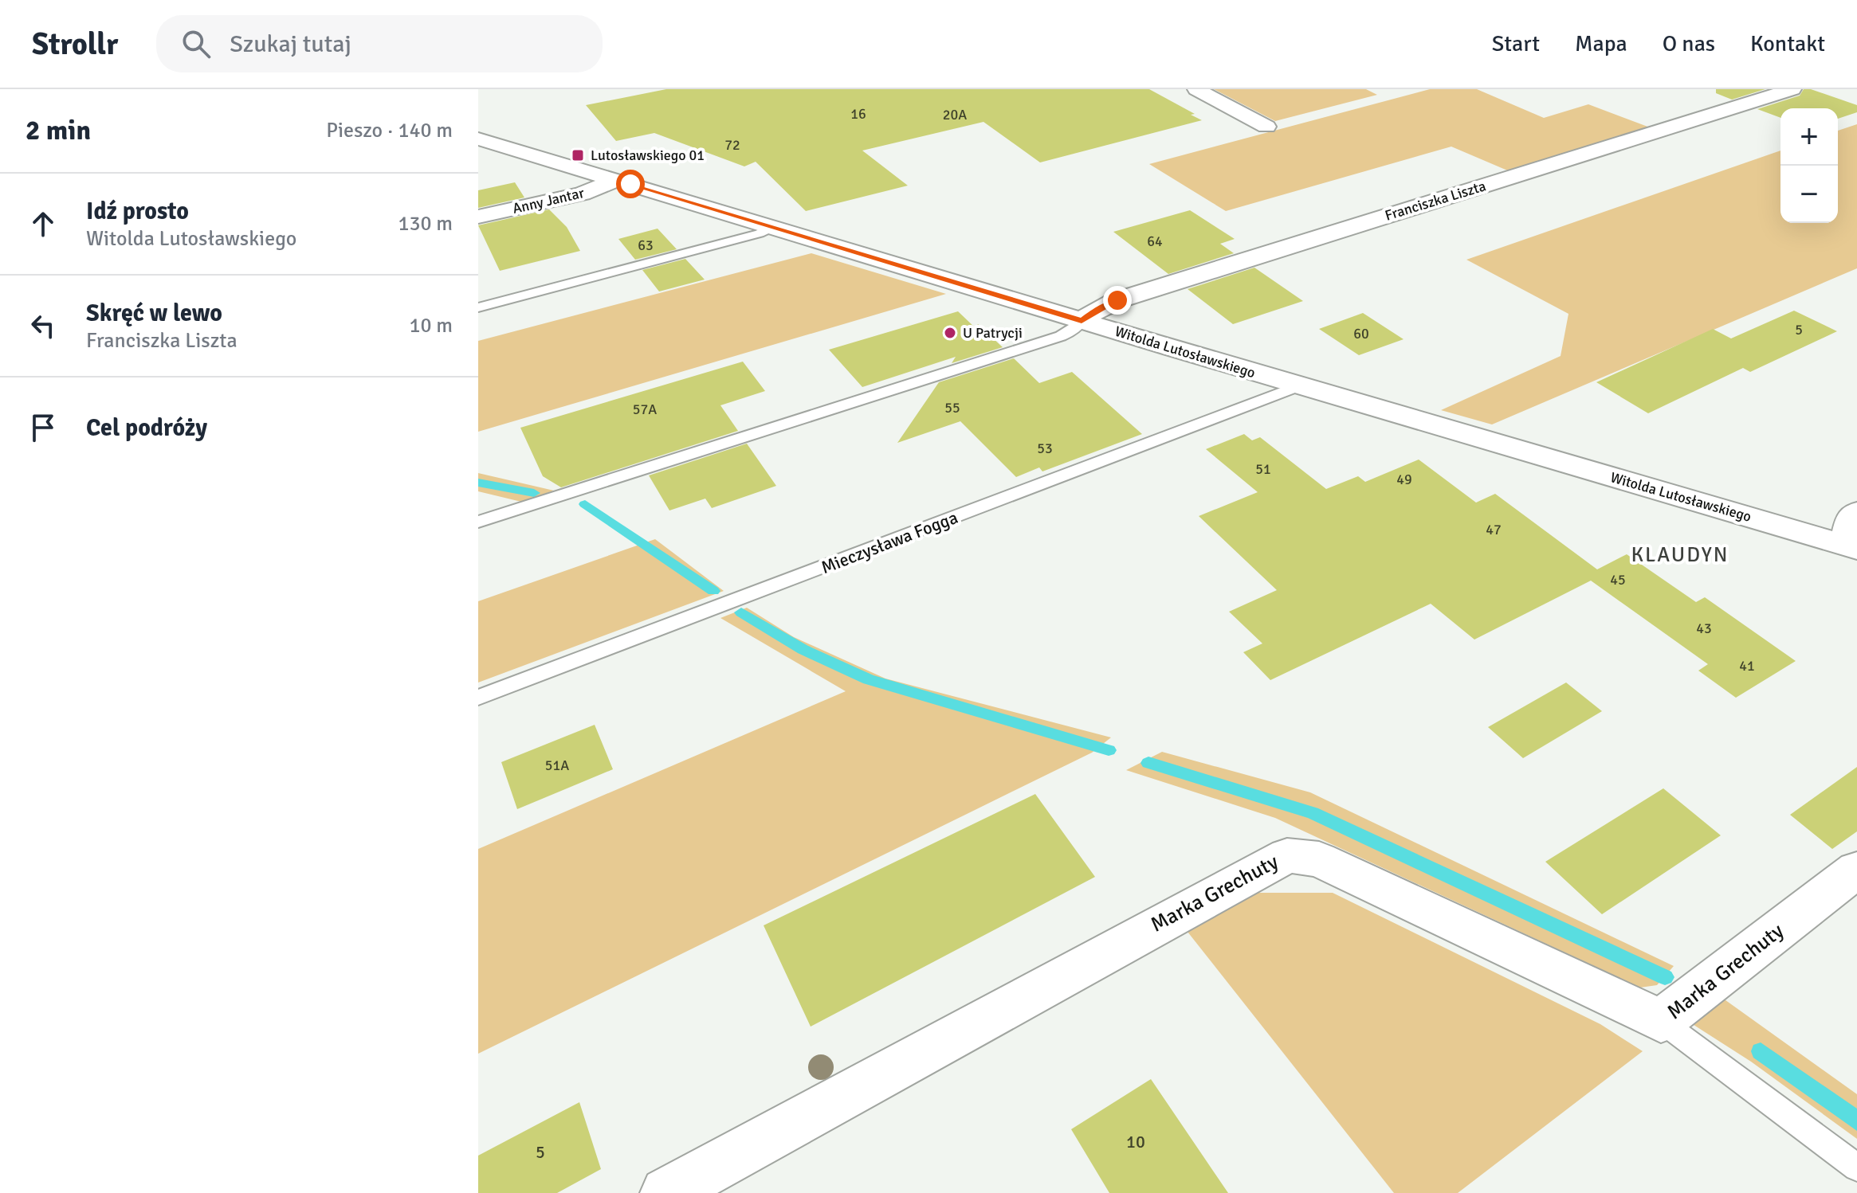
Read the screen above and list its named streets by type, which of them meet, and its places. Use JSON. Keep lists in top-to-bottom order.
{
  "streets": {
    "street": [
      "Anny Jantar",
      "Franciszka Liszta",
      "Witolda Lutosławskiego",
      "Marka Grechuty"
    ],
    "lane": ["Mieczysława Fogga"]
  },
  "crossings": [
    ["Anny Jantar", "Witolda Lutosławskiego"],
    ["Franciszka Liszta", "Witolda Lutosławskiego"],
    ["Witolda Lutosławskiego", "Mieczysława Fogga"]
  ],
  "districts": ["KLAUDYN"],
  "places": {
    "transit": ["Lutosławskiego 01"],
    "other": ["U Patrycji"]
  },
  "house_numbers": [
    "16",
    "20A",
    "72",
    "64",
    "63",
    "5",
    "60",
    "55",
    "57A",
    "53",
    "51",
    "49",
    "47",
    "45",
    "43",
    "41",
    "51A",
    "10",
    "5"
  ],
  "page": {
    "header": "Strollr",
    "search": "Szukaj tutaj",
    "nav": [
      "Start",
      "Mapa",
      "O nas",
      "Kontakt"
    ],
    "heading": ["2 min", "Pieszo · 140 m"],
    "map_buttons": ["+", "−"],
    "list": [
      ["Idź prosto", "Witolda Lutosławskiego", "130 m"],
      ["Skręć w lewo", "Franciszka Liszta", "10 m"],
      "Cel podróży"
    ]
  }
}
